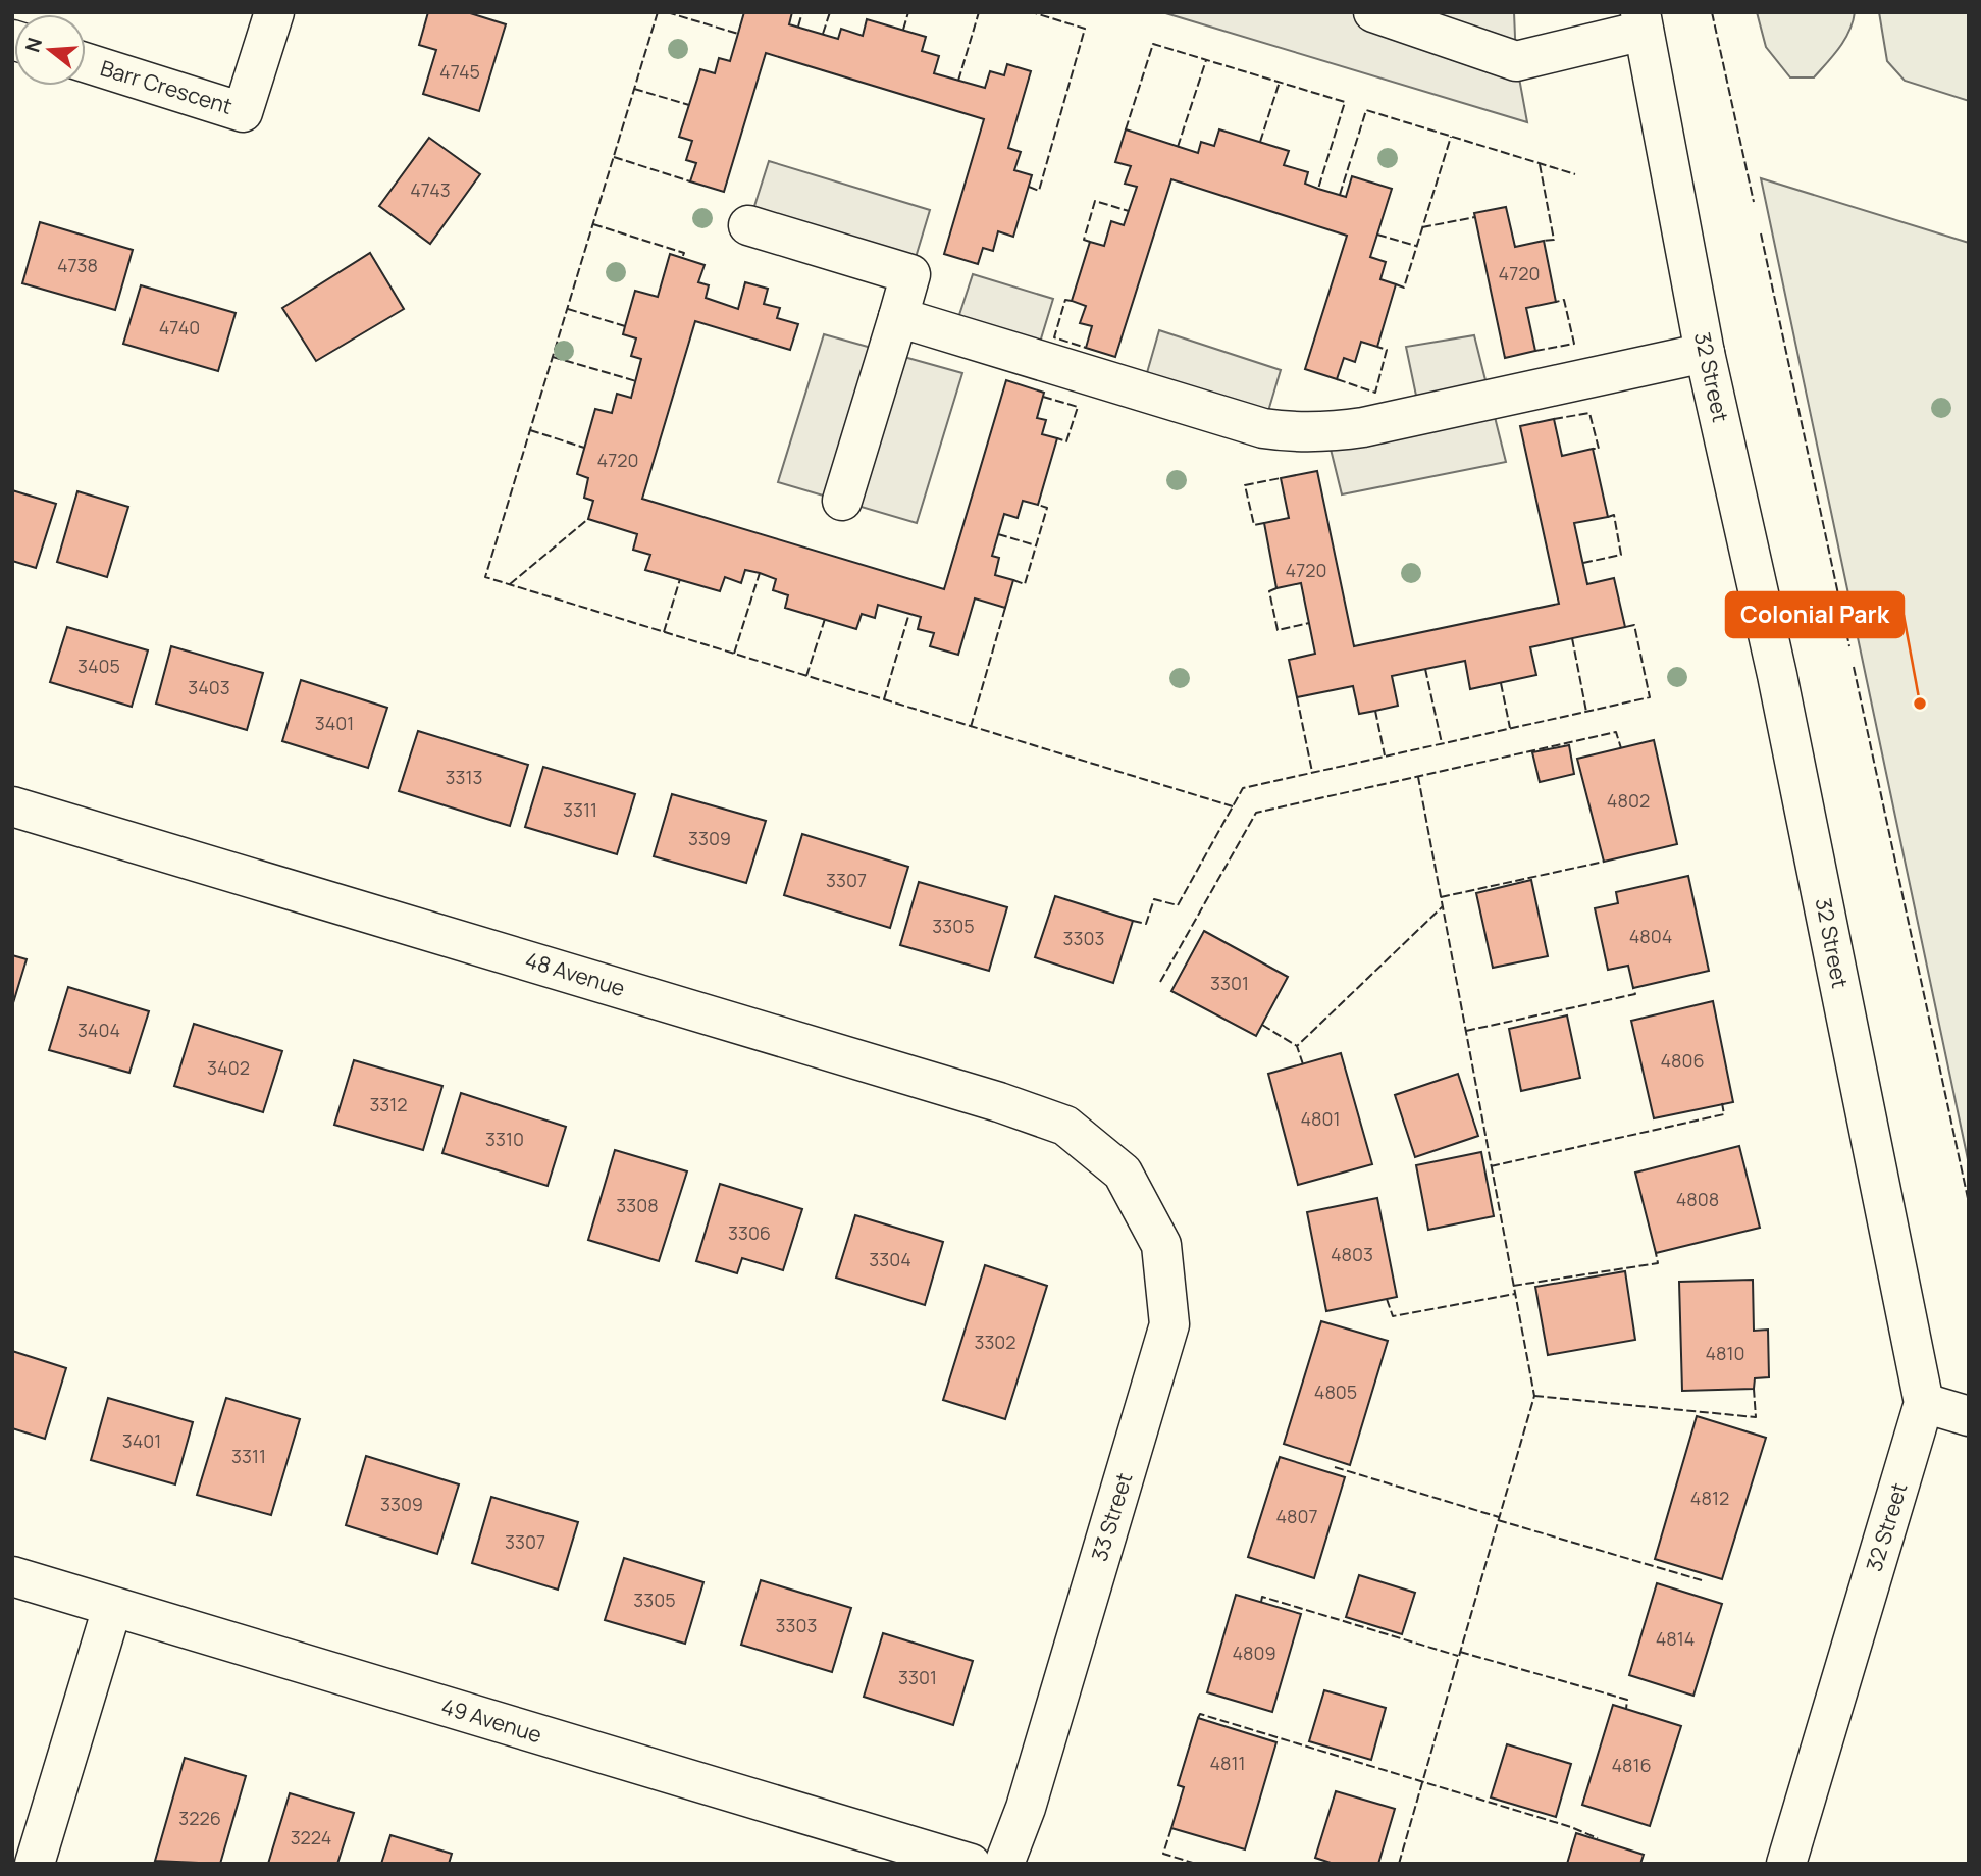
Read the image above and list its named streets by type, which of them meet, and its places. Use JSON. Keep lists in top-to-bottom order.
{
  "streets": {
    "street": [
      "Barr Crescent",
      "32 Street",
      "48 Avenue",
      "33 Street",
      "49 Avenue"
    ]
  },
  "crossings": [
    ["48 Avenue", "33 Street"]
  ],
  "places": ["Colonial Park"],
  "house_numbers": [
    "4745",
    "4743",
    "4738",
    "4720",
    "4740",
    "4720",
    "4720",
    "3405",
    "3403",
    "3401",
    "3313",
    "4802",
    "3311",
    "3309",
    "3307",
    "3305",
    "4804",
    "3303",
    "3301",
    "3404",
    "4806",
    "3402",
    "3312",
    "4801",
    "3310",
    "4808",
    "3308",
    "3306",
    "4803",
    "3304",
    "3302",
    "4810",
    "4805",
    "3401",
    "3311",
    "4812",
    "3309",
    "4807",
    "3307",
    "3305",
    "3303",
    "4814",
    "4809",
    "3301",
    "4811",
    "4816",
    "3226",
    "3224"
  ],
  "north": "left"
}
